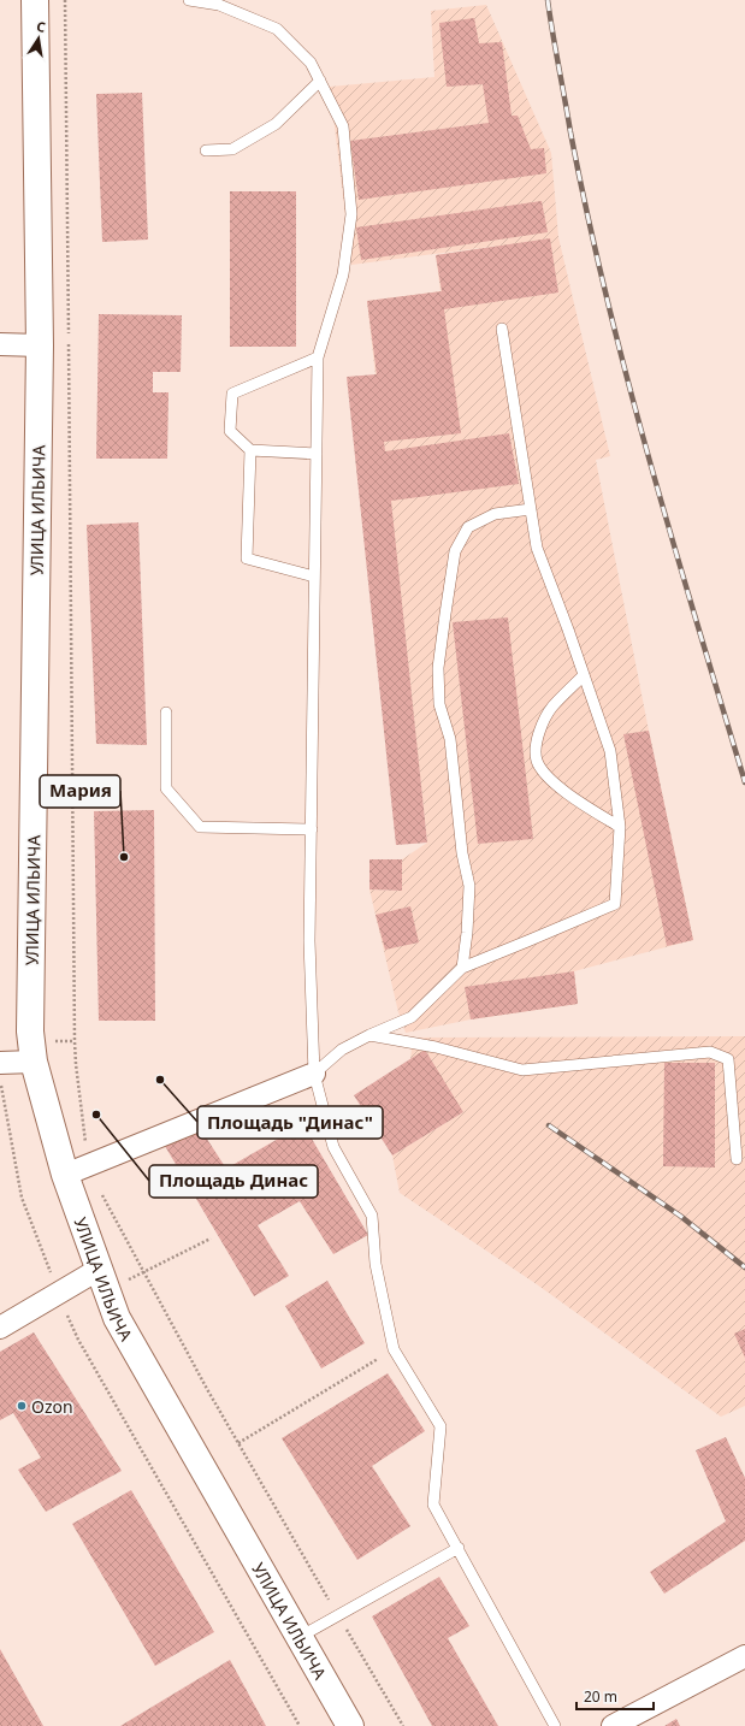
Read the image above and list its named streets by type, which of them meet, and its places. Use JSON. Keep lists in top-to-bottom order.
{
  "streets": {
    "street": ["УЛИЦА ИЛЬИЧА"]
  },
  "places": [
    "Мария",
    "Площадь \"Динас\"",
    "Площадь Динас",
    "Ozon"
  ],
  "scale_bar": "20 m",
  "north": "top"
}
